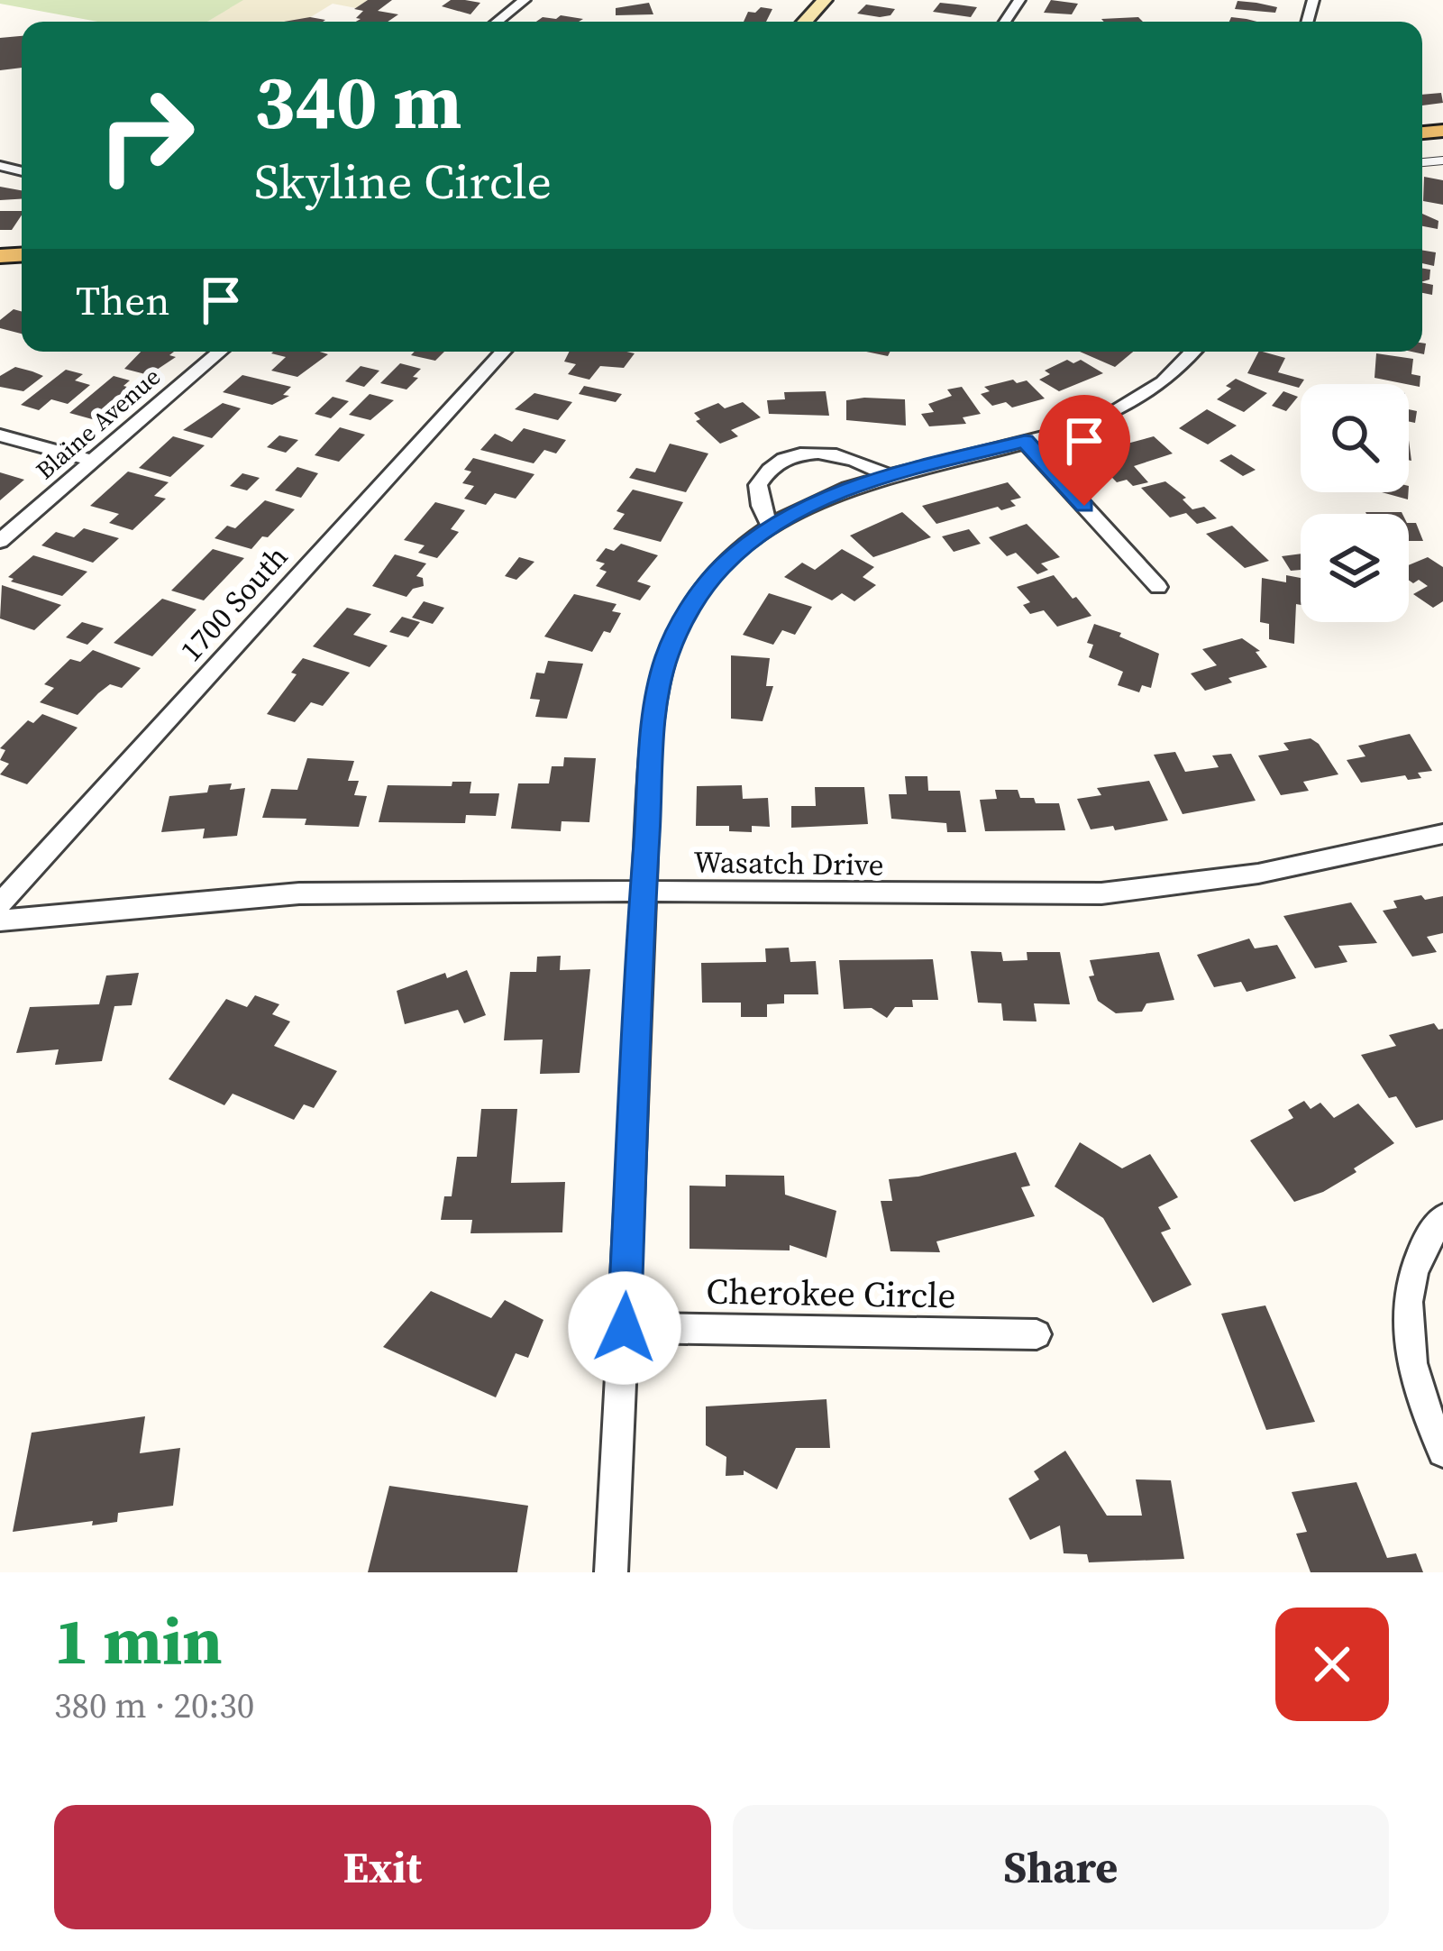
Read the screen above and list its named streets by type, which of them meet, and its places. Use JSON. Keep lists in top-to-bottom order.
{
  "streets": {
    "street": [
      "Blaine Avenue",
      "1700 South",
      "Wasatch Drive",
      "Cherokee Circle"
    ]
  },
  "page": {
    "turn": ["340 m", "Skyline Circle"],
    "then": "Then",
    "heading": ["1 min", "380 m · 20:30"],
    "buttons": ["Exit", "Share"]
  }
}
